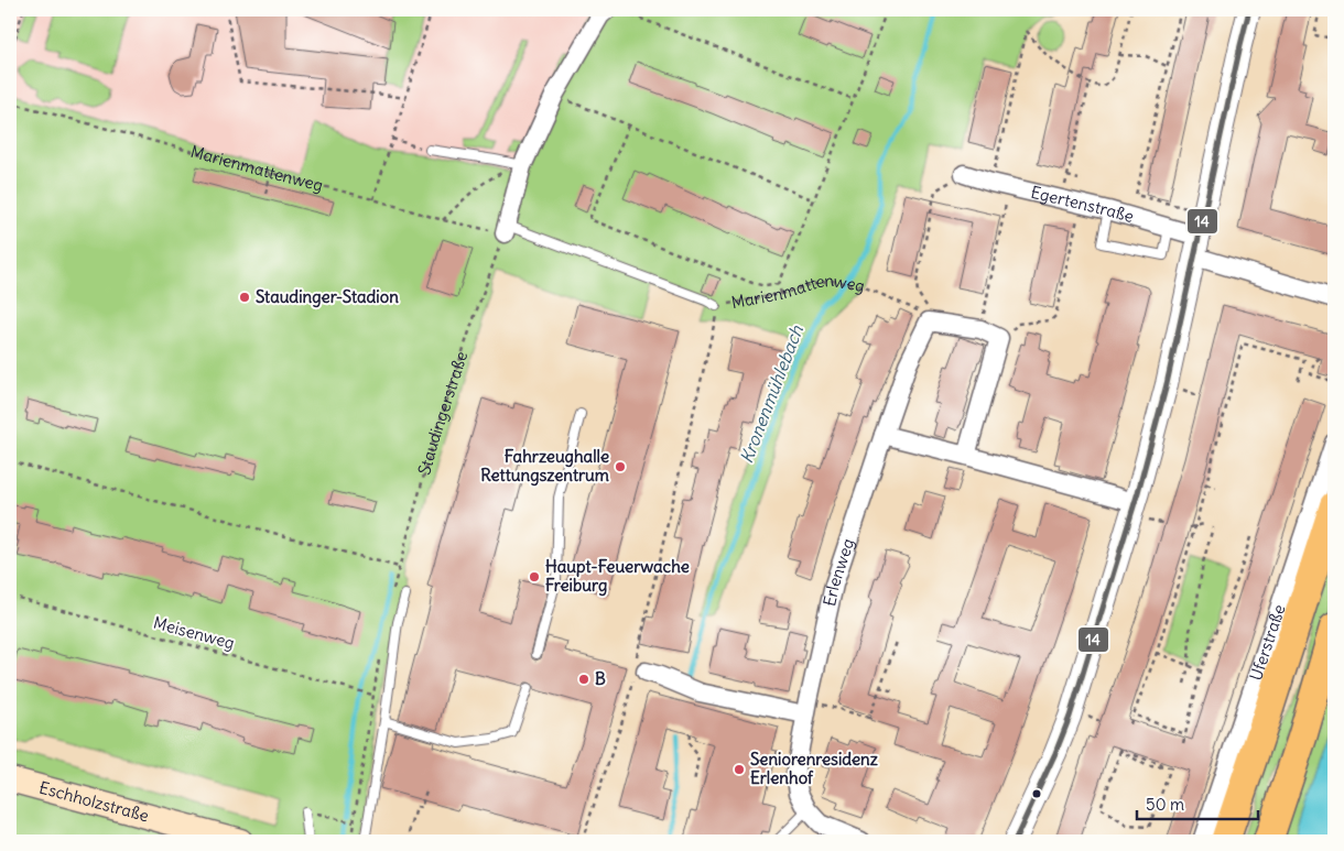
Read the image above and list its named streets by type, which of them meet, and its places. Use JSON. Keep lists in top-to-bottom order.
{
  "streets": {
    "main road": ["Eschholzstraße"],
    "street": ["Egertenstraße", "Erlenweg", "Uferstraße"],
    "lane": ["Marienmattenweg"],
    "path": ["Staudingerstraße", "Meisenweg"]
  },
  "crossings": [
    ["Marienmattenweg", "Staudingerstraße"]
  ],
  "water": ["Kronenmühlebach"],
  "places": [
    "Staudinger-Stadion",
    "Fahrzeughalle Rettungszentrum",
    "Haupt-Feuerwache Freiburg",
    "B",
    "Seniorenresidenz Erlenhof"
  ],
  "lines": ["transit line 14"],
  "scale_bar": "50 m"
}
